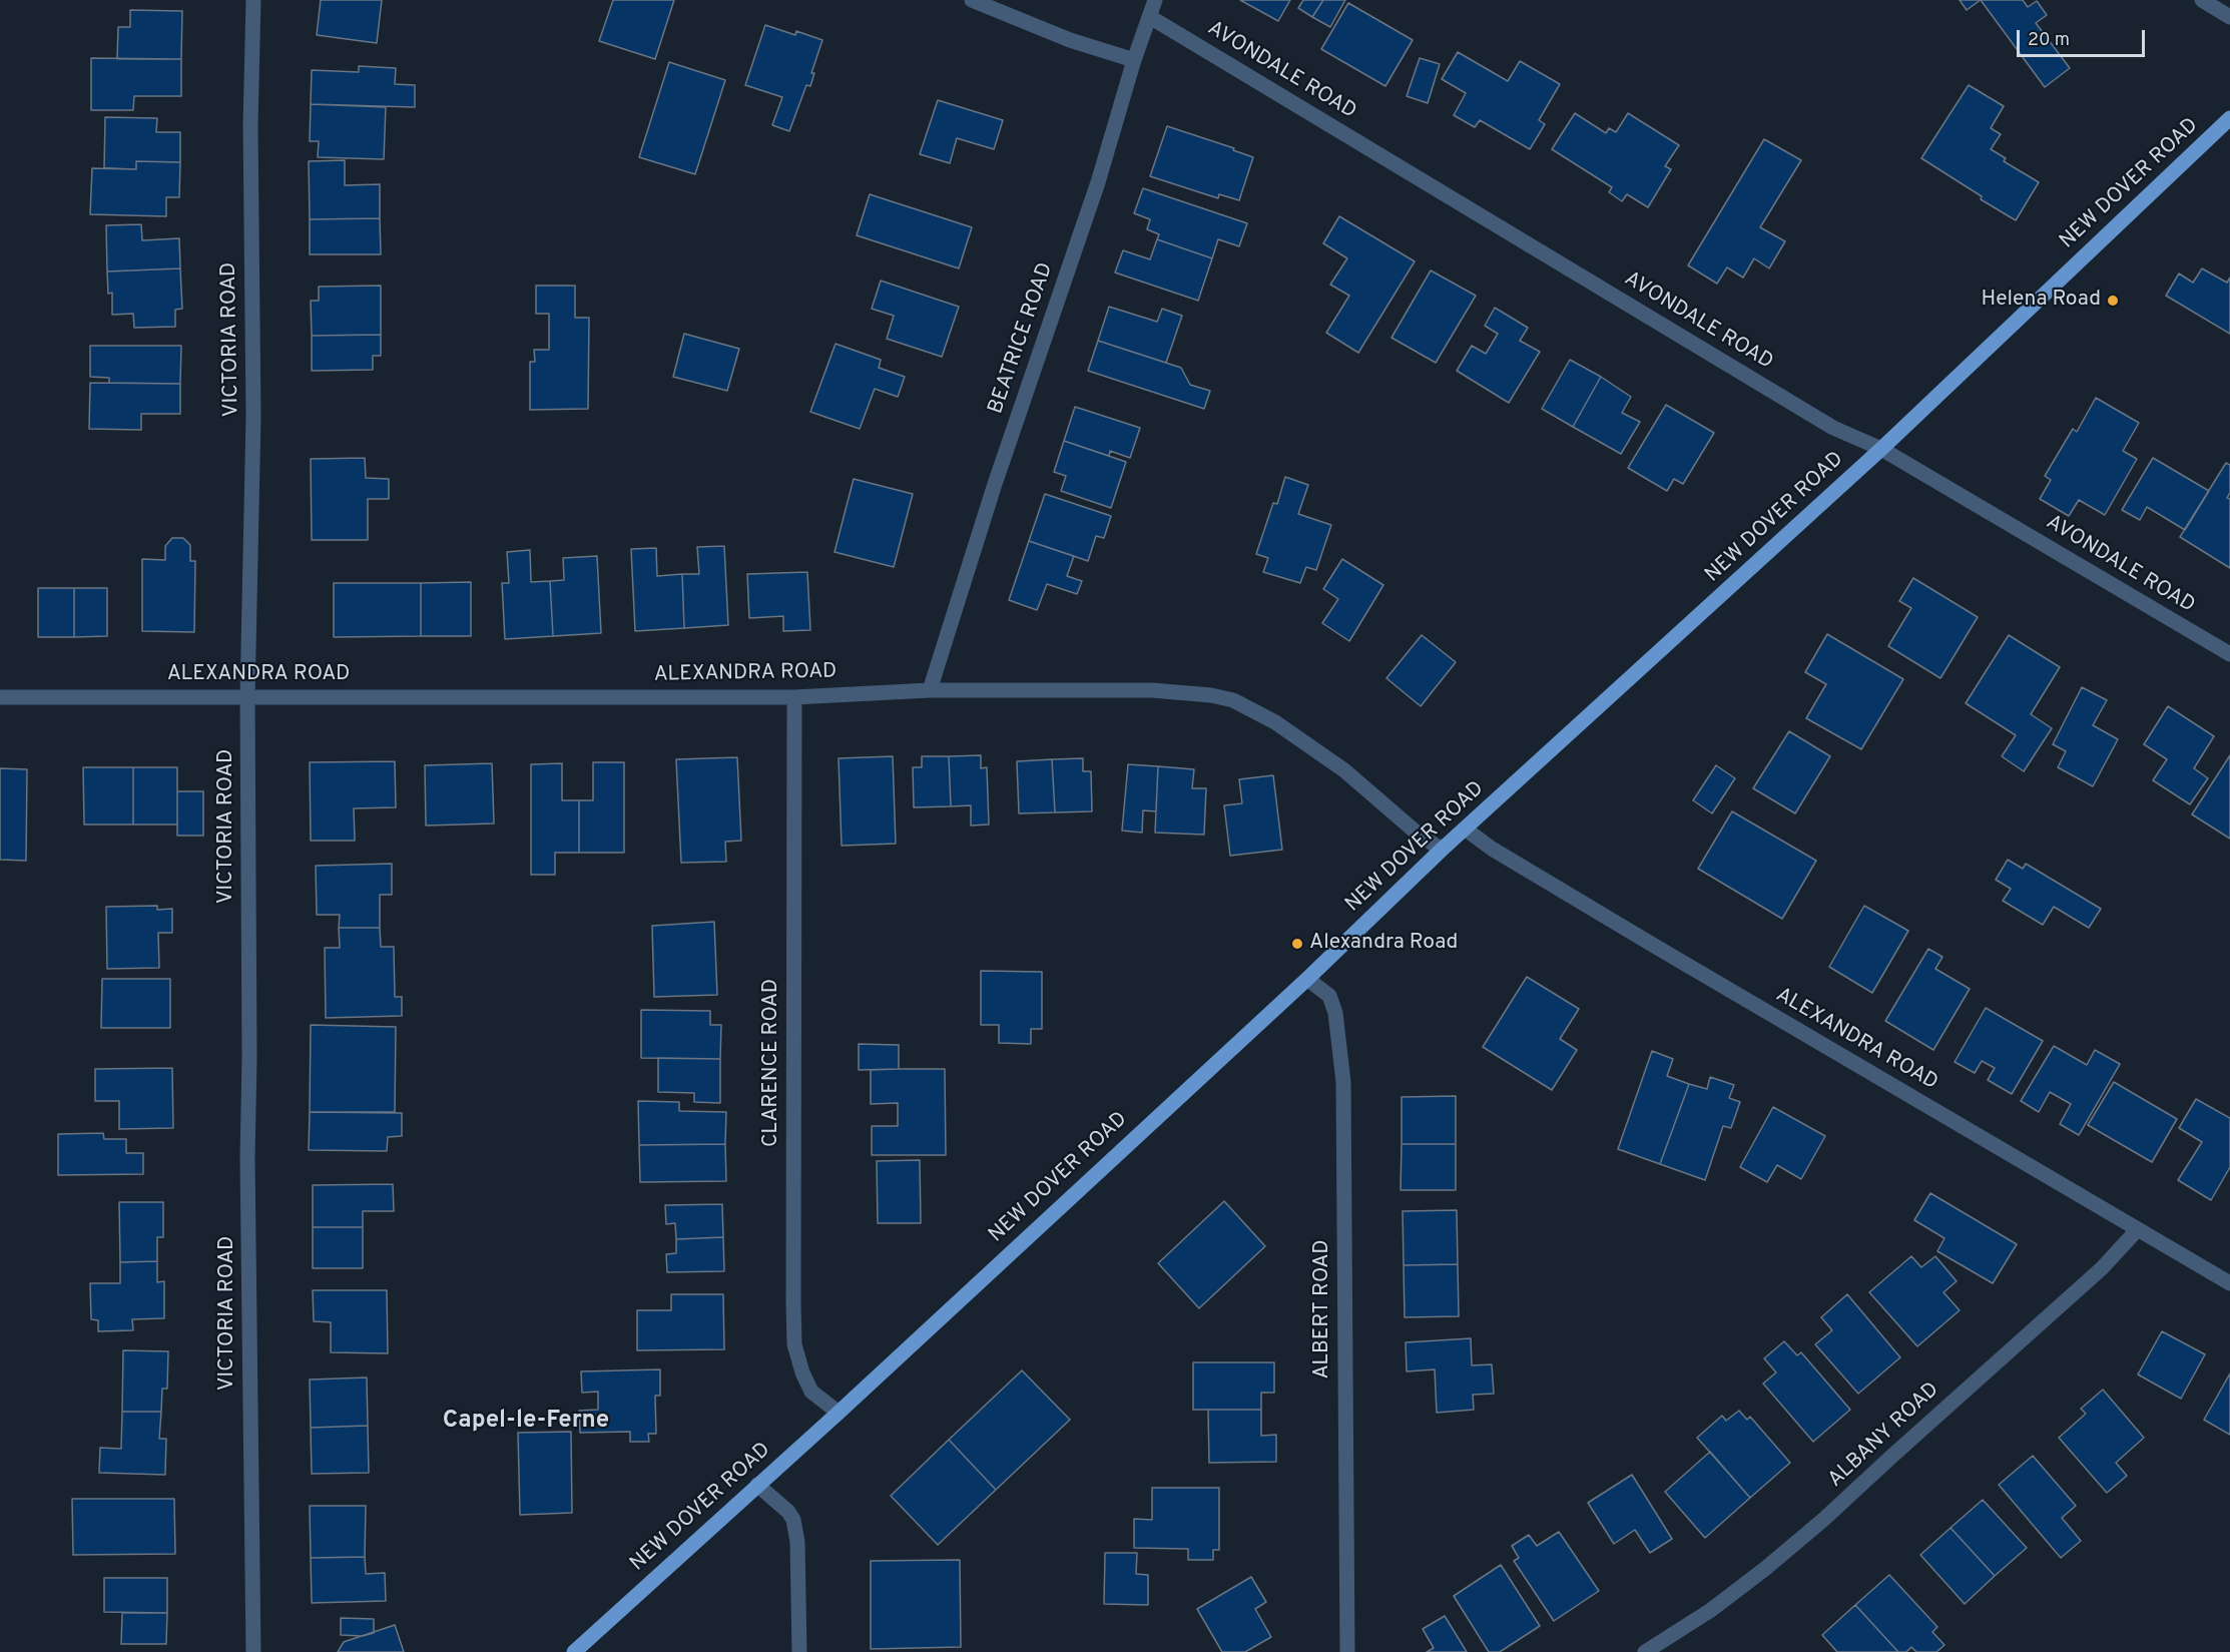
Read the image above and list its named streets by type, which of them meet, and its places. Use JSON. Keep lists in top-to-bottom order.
{
  "streets": {
    "main road": ["NEW DOVER ROAD"],
    "street": [
      "AVONDALE ROAD",
      "BEATRICE ROAD",
      "VICTORIA ROAD",
      "ALEXANDRA ROAD",
      "CLARENCE ROAD",
      "ALBERT ROAD",
      "ALBANY ROAD"
    ]
  },
  "crossings": [
    ["AVONDALE ROAD", "NEW DOVER ROAD"],
    ["AVONDALE ROAD", "BEATRICE ROAD"],
    ["NEW DOVER ROAD", "ALEXANDRA ROAD"],
    ["NEW DOVER ROAD", "CLARENCE ROAD"],
    ["NEW DOVER ROAD", "ALBERT ROAD"],
    ["BEATRICE ROAD", "ALEXANDRA ROAD"],
    ["VICTORIA ROAD", "ALEXANDRA ROAD"],
    ["ALEXANDRA ROAD", "CLARENCE ROAD"],
    ["ALEXANDRA ROAD", "ALBANY ROAD"]
  ],
  "districts": ["Capel-le-Ferne"],
  "places": ["Helena Road", "Alexandra Road"],
  "scale_bar": "20 m"
}
